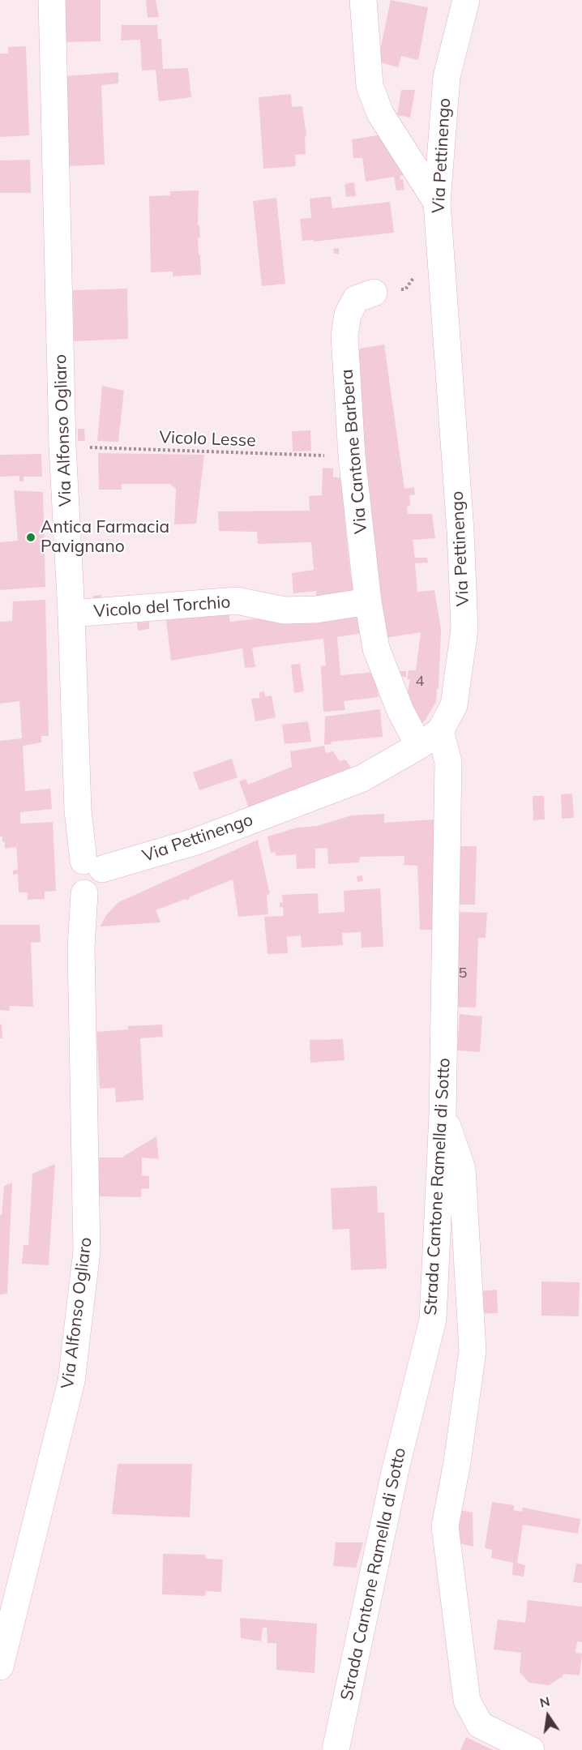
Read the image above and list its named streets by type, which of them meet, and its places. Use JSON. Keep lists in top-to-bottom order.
{
  "streets": {
    "main road": [
      "Via Pettinengo",
      "Via Alfonso Ogliaro",
      "Via Cantone Barbera",
      "Vicolo del Torchio",
      "Strada Cantone Ramella di Sotto"
    ],
    "path": ["Vicolo Lesse"]
  },
  "crossings": [
    ["Via Pettinengo", "Via Alfonso Ogliaro"],
    ["Via Pettinengo", "Via Cantone Barbera"],
    ["Via Pettinengo", "Strada Cantone Ramella di Sotto"],
    ["Via Alfonso Ogliaro", "Vicolo Lesse"],
    ["Via Alfonso Ogliaro", "Vicolo del Torchio"],
    ["Vicolo Lesse", "Via Cantone Barbera"],
    ["Via Cantone Barbera", "Vicolo del Torchio"],
    ["Via Cantone Barbera", "Strada Cantone Ramella di Sotto"]
  ],
  "places": ["Antica Farmacia Pavignano"],
  "house_numbers": ["4", "5"],
  "north": "top"
}
